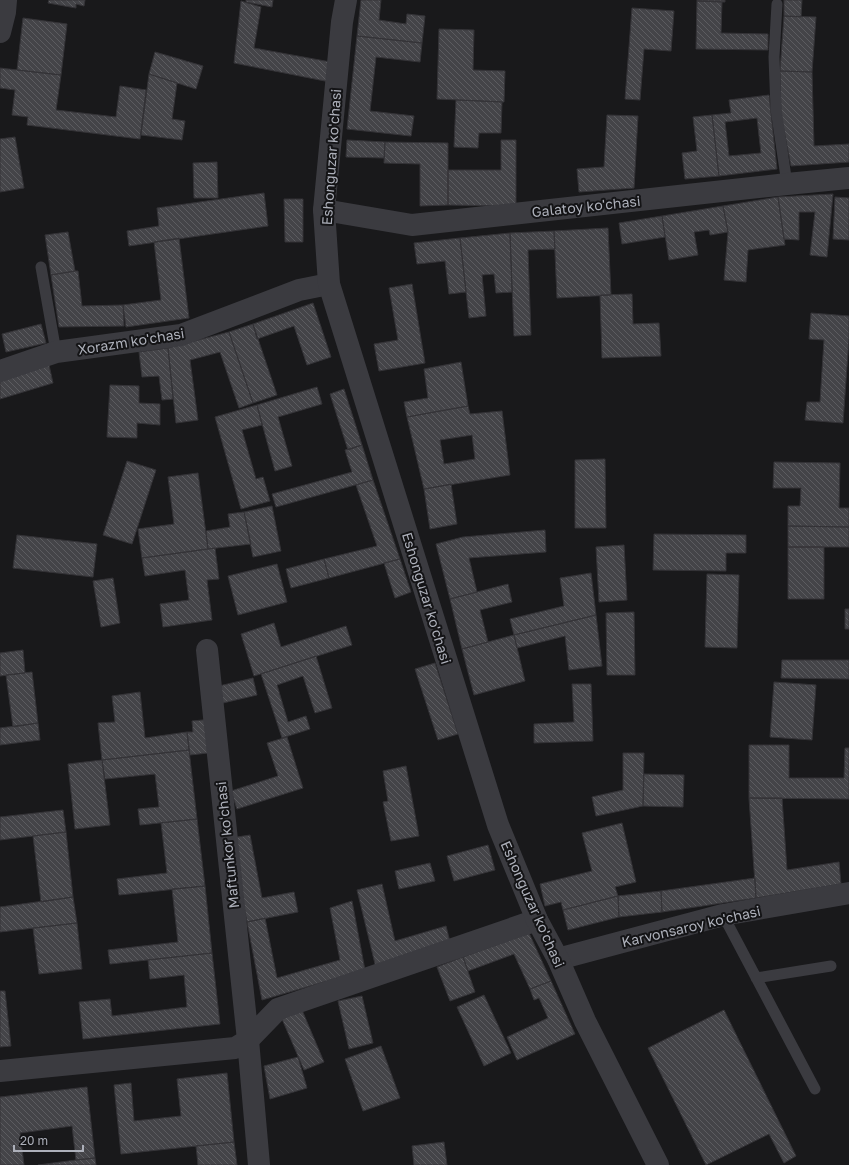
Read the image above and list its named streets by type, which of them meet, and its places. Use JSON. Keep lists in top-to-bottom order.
{
  "streets": {
    "street": [
      "Eshonguzar ko'chasi",
      "Galatoy ko'chasi",
      "Xorazm ko'chasi",
      "Maftunkor koʻchasi",
      "Karvonsaroy ko'chasi"
    ]
  },
  "crossings": [
    ["Eshonguzar ko'chasi", "Galatoy ko'chasi"],
    ["Eshonguzar ko'chasi", "Xorazm ko'chasi"],
    ["Eshonguzar ko'chasi", "Karvonsaroy ko'chasi"]
  ],
  "scale_bar": "20 m"
}
